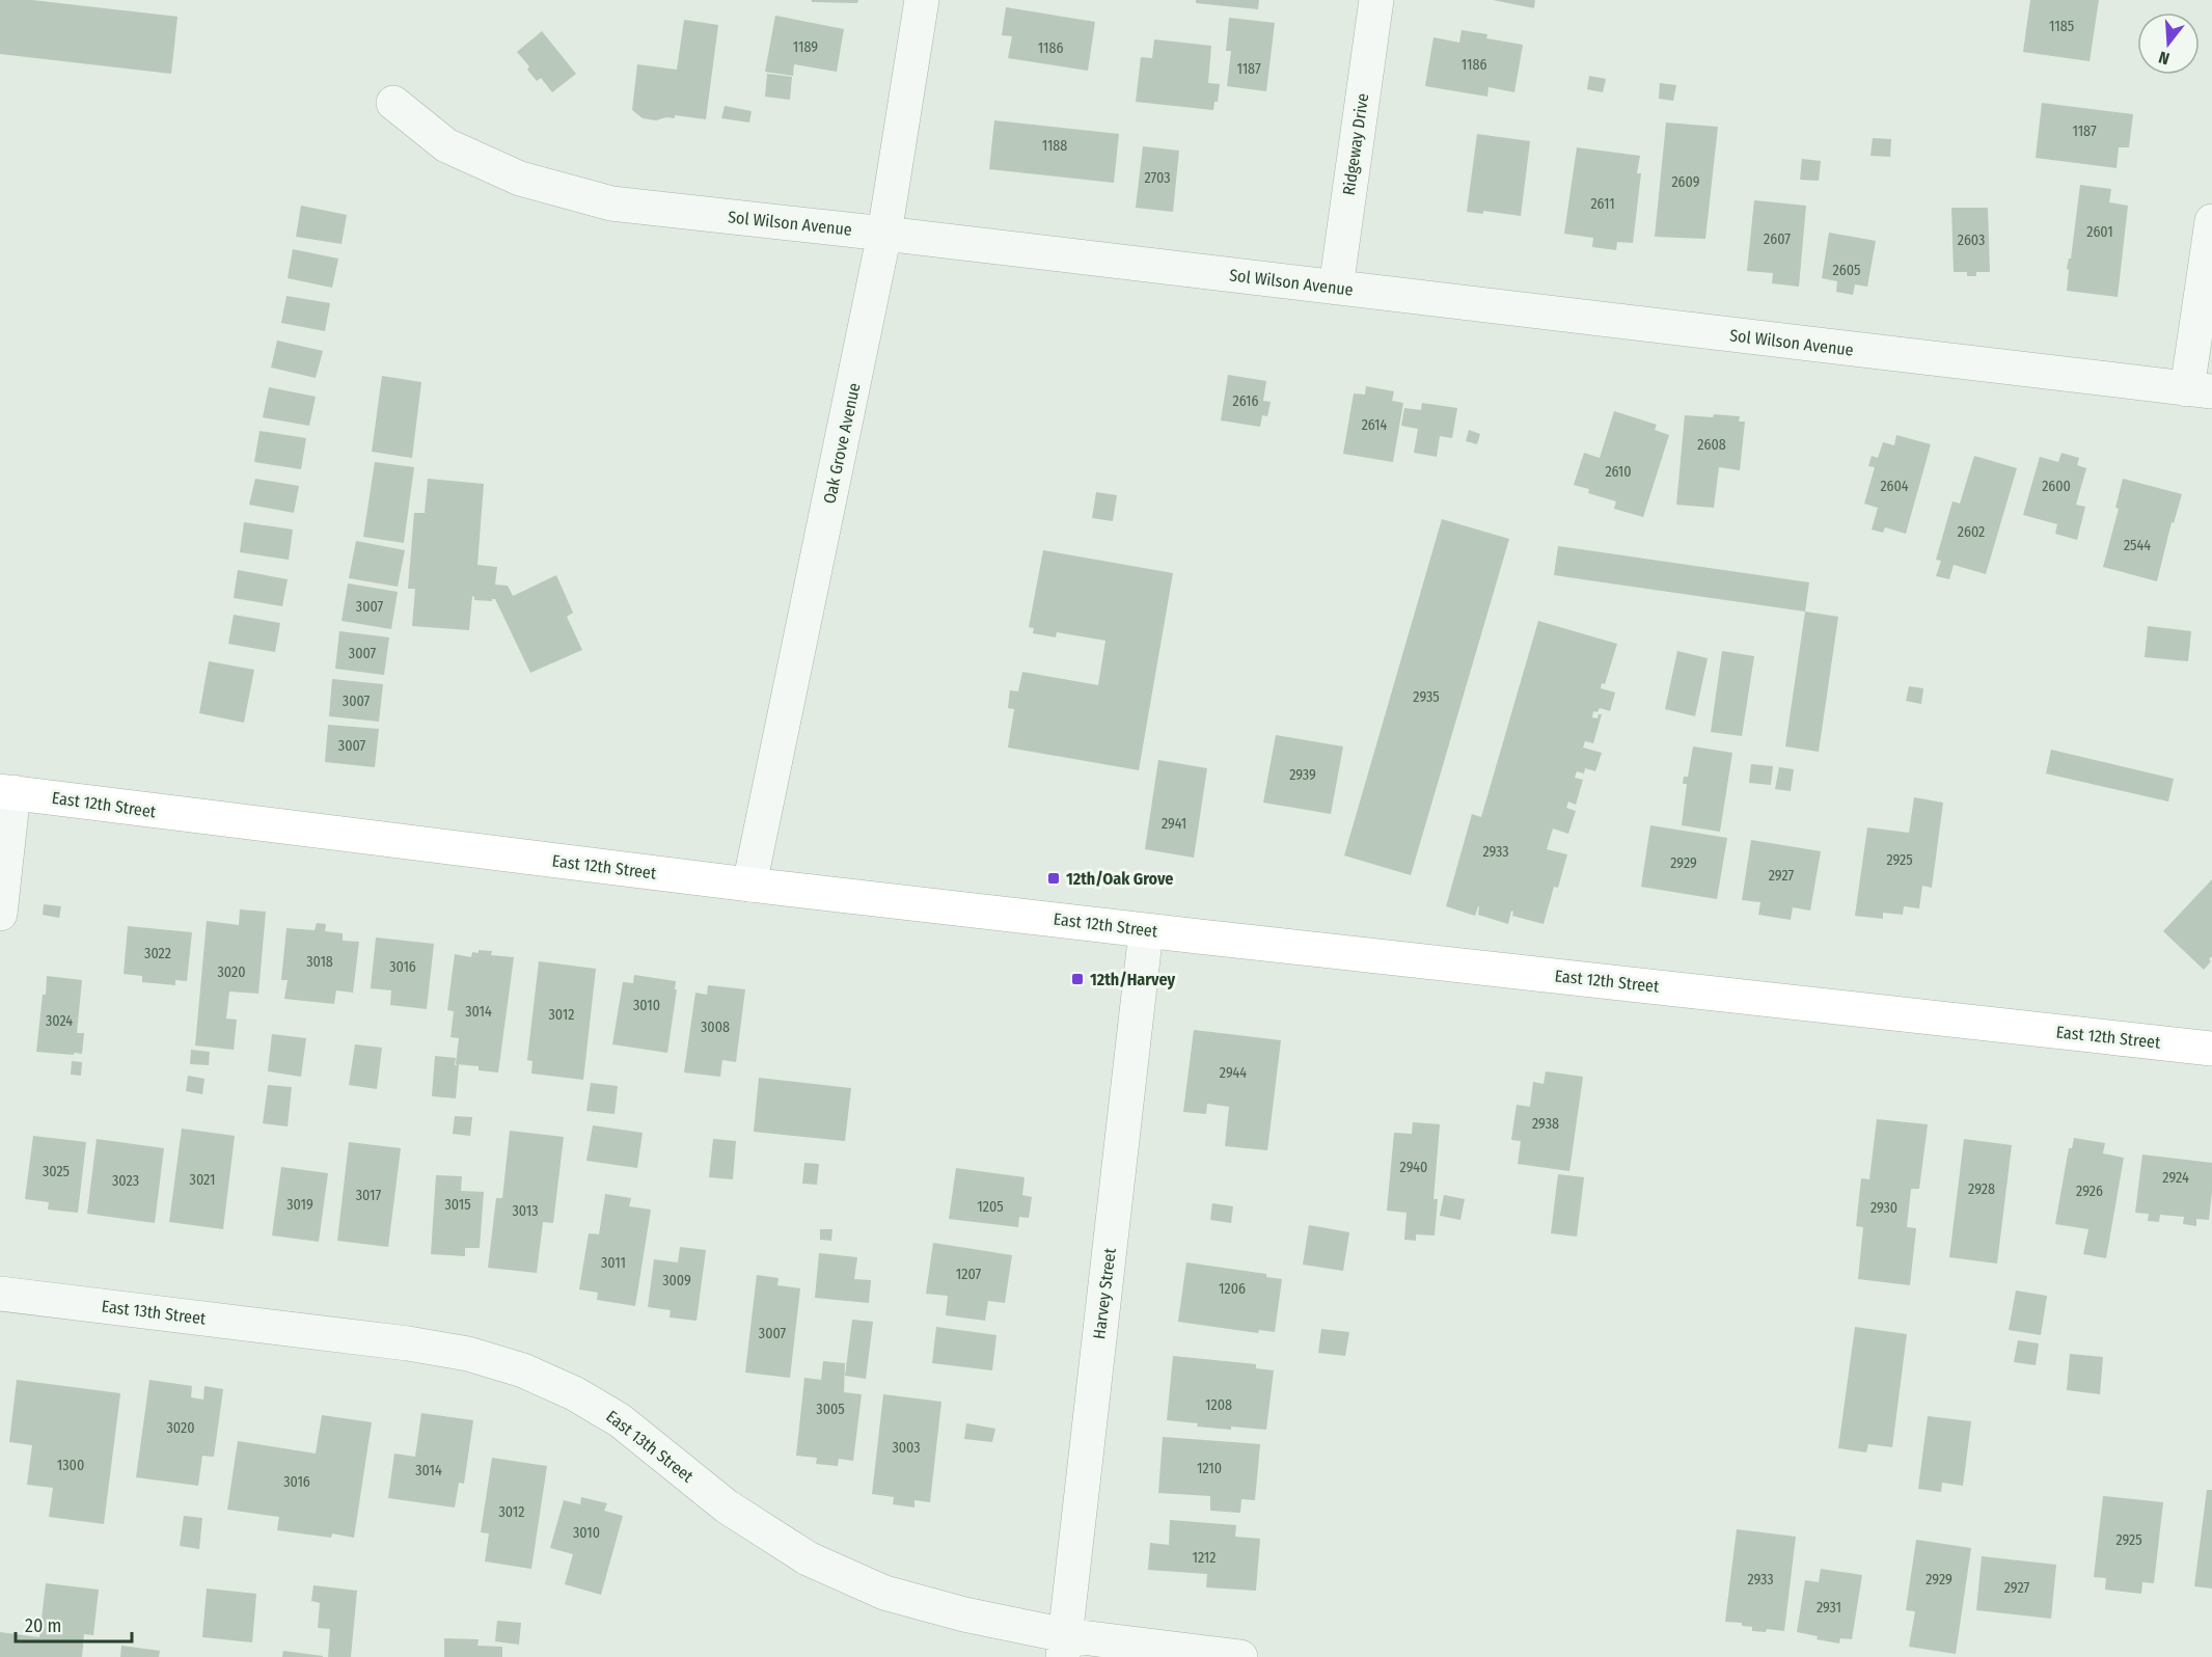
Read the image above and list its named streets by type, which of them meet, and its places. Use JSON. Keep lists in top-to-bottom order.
{
  "streets": {
    "street": [
      "Ridgeway Drive",
      "Sol Wilson Avenue",
      "Oak Grove Avenue",
      "East 12th Street",
      "Harvey Street",
      "East 13th Street"
    ]
  },
  "crossings": [
    ["Ridgeway Drive", "Sol Wilson Avenue"],
    ["Sol Wilson Avenue", "Oak Grove Avenue"],
    ["Oak Grove Avenue", "East 12th Street"],
    ["East 12th Street", "Harvey Street"],
    ["Harvey Street", "East 13th Street"]
  ],
  "places": {
    "transit": ["12th/Oak Grove", "12th/Harvey"]
  },
  "house_numbers": [
    "1185",
    "1189",
    "1186",
    "1186",
    "1187",
    "1187",
    "1188",
    "2703",
    "2609",
    "2611",
    "2601",
    "2607",
    "2603",
    "2605",
    "2616",
    "2614",
    "2608",
    "2610",
    "2604",
    "2600",
    "2602",
    "2544",
    "3007",
    "3007",
    "2935",
    "3007",
    "3007",
    "2939",
    "2941",
    "2933",
    "2925",
    "2929",
    "2927",
    "3022",
    "3018",
    "3016",
    "3020",
    "3010",
    "3014",
    "3012",
    "3024",
    "3008",
    "2944",
    "2938",
    "2940",
    "3025",
    "2924",
    "3021",
    "3023",
    "2928",
    "2926",
    "3017",
    "3019",
    "3015",
    "1205",
    "2930",
    "3013",
    "3011",
    "1207",
    "3009",
    "1206",
    "3007",
    "1208",
    "3005",
    "3020",
    "3003",
    "1300",
    "1210",
    "3014",
    "3016",
    "3012",
    "3010",
    "2925",
    "1212",
    "2933",
    "2929",
    "2927",
    "2931"
  ],
  "scale_bar": "20 m",
  "north": "bottom"
}
